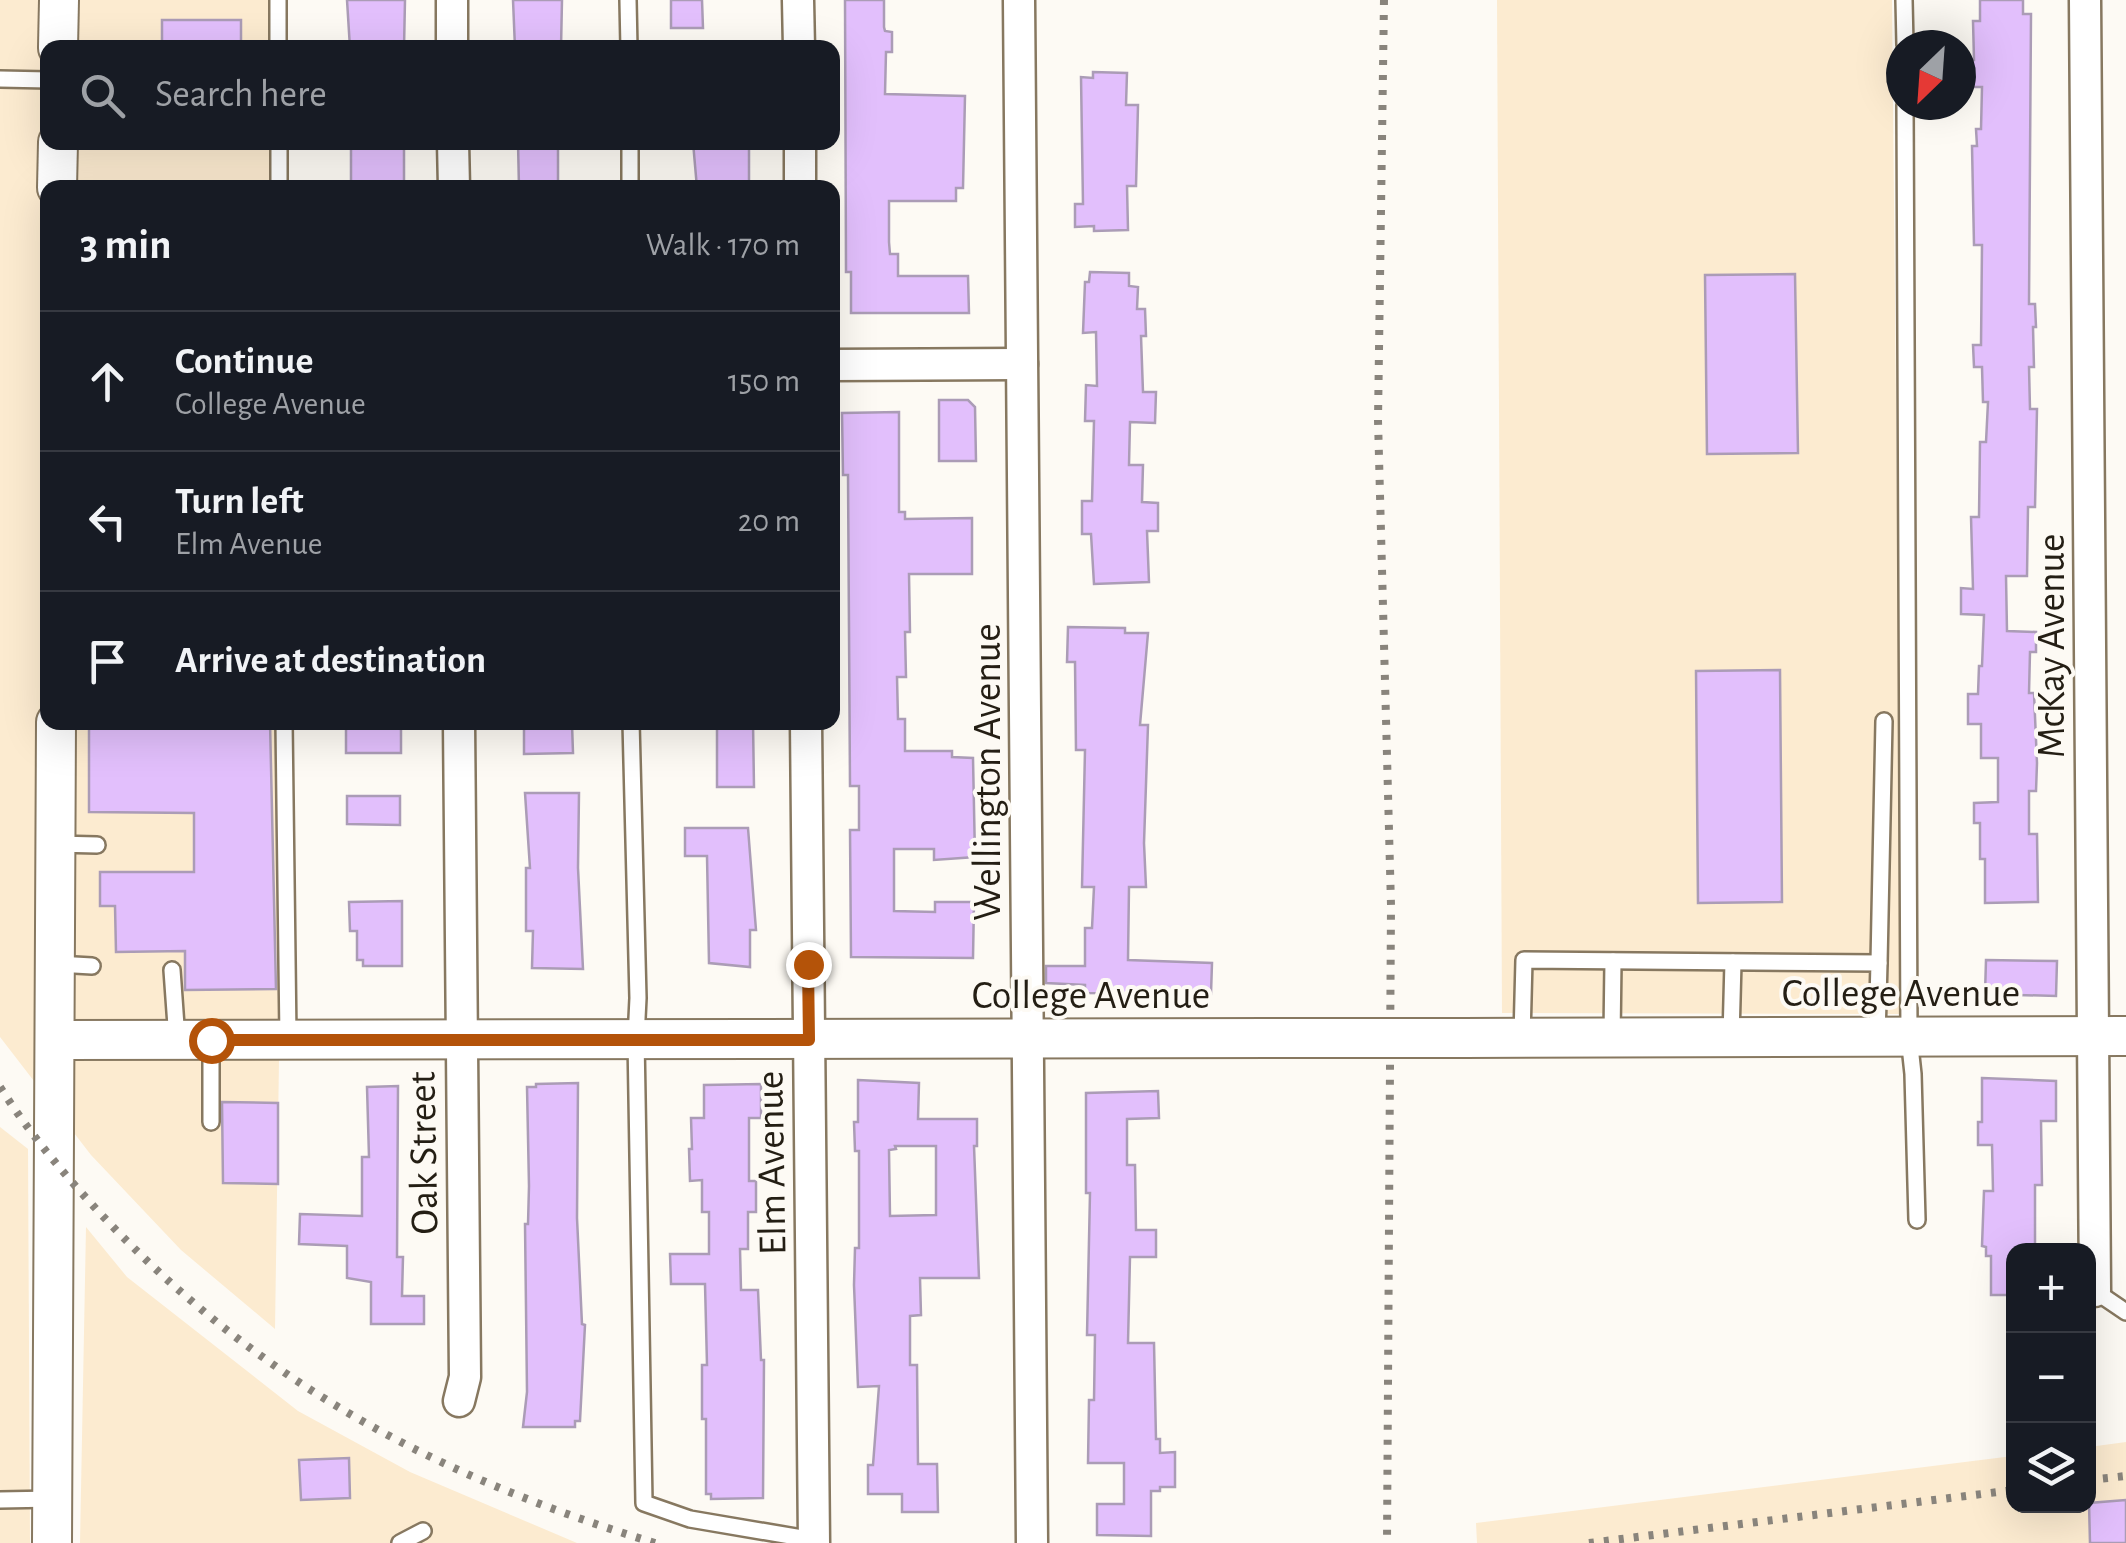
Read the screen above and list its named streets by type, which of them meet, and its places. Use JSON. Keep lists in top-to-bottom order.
{
  "streets": {
    "street": [
      "McKay Avenue",
      "Wellington Avenue",
      "College Avenue",
      "Oak Street",
      "Elm Avenue"
    ]
  },
  "crossings": [
    ["McKay Avenue", "College Avenue"],
    ["Wellington Avenue", "College Avenue"],
    ["College Avenue", "Oak Street"],
    ["College Avenue", "Elm Avenue"]
  ],
  "north": "bottom left",
  "page": {
    "search": "Search here",
    "heading": ["3 min", "Walk · 170 m"],
    "list": [
      ["Continue", "College Avenue", "150 m"],
      ["Turn left", "Elm Avenue", "20 m"],
      "Arrive at destination"
    ],
    "map_buttons": ["+", "−"]
  }
}
